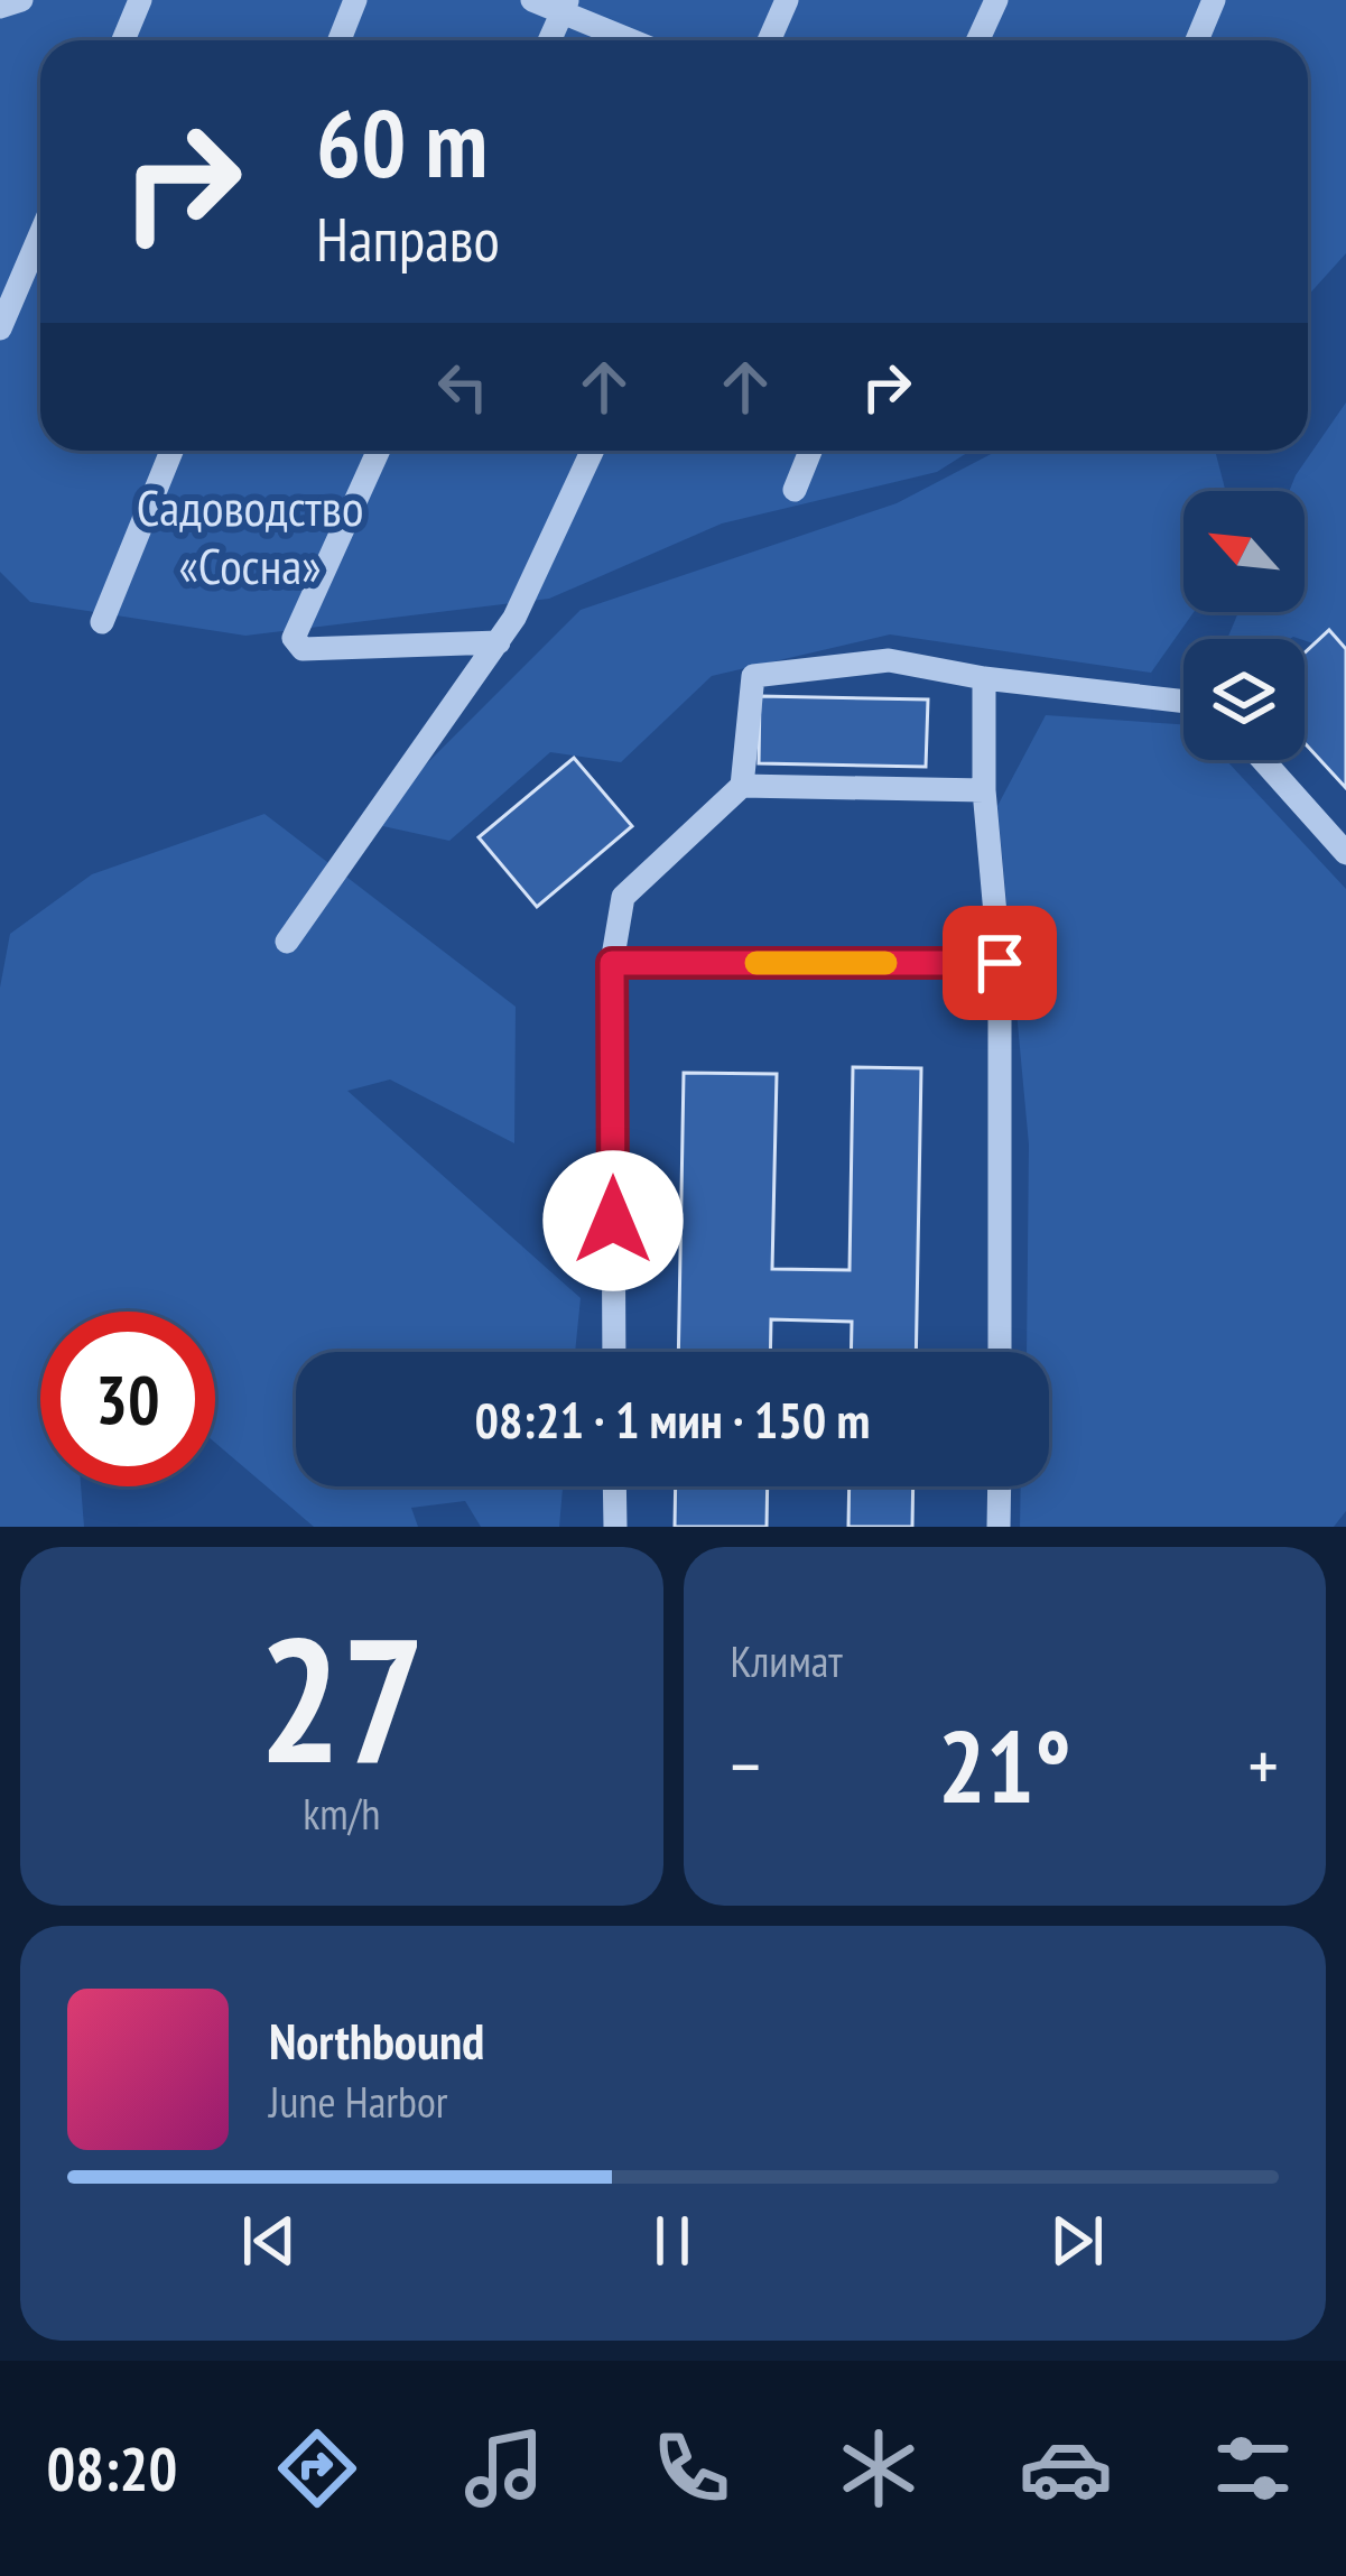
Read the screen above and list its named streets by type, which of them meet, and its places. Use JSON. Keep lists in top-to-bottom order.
{
  "parks": ["Садоводство «Сосна»"],
  "north": "top left",
  "page": {
    "turn": ["60 m", "Направо"],
    "limit": "30",
    "trip": "08:21 · 1 мин · 150 m",
    "tile": [
      ["27", "km/h"],
      "Климат"
    ],
    "heat": ["−", "21°", "+"],
    "song": ["Northbound", "June Harbor"],
    "tabs": "08:20"
  }
}
